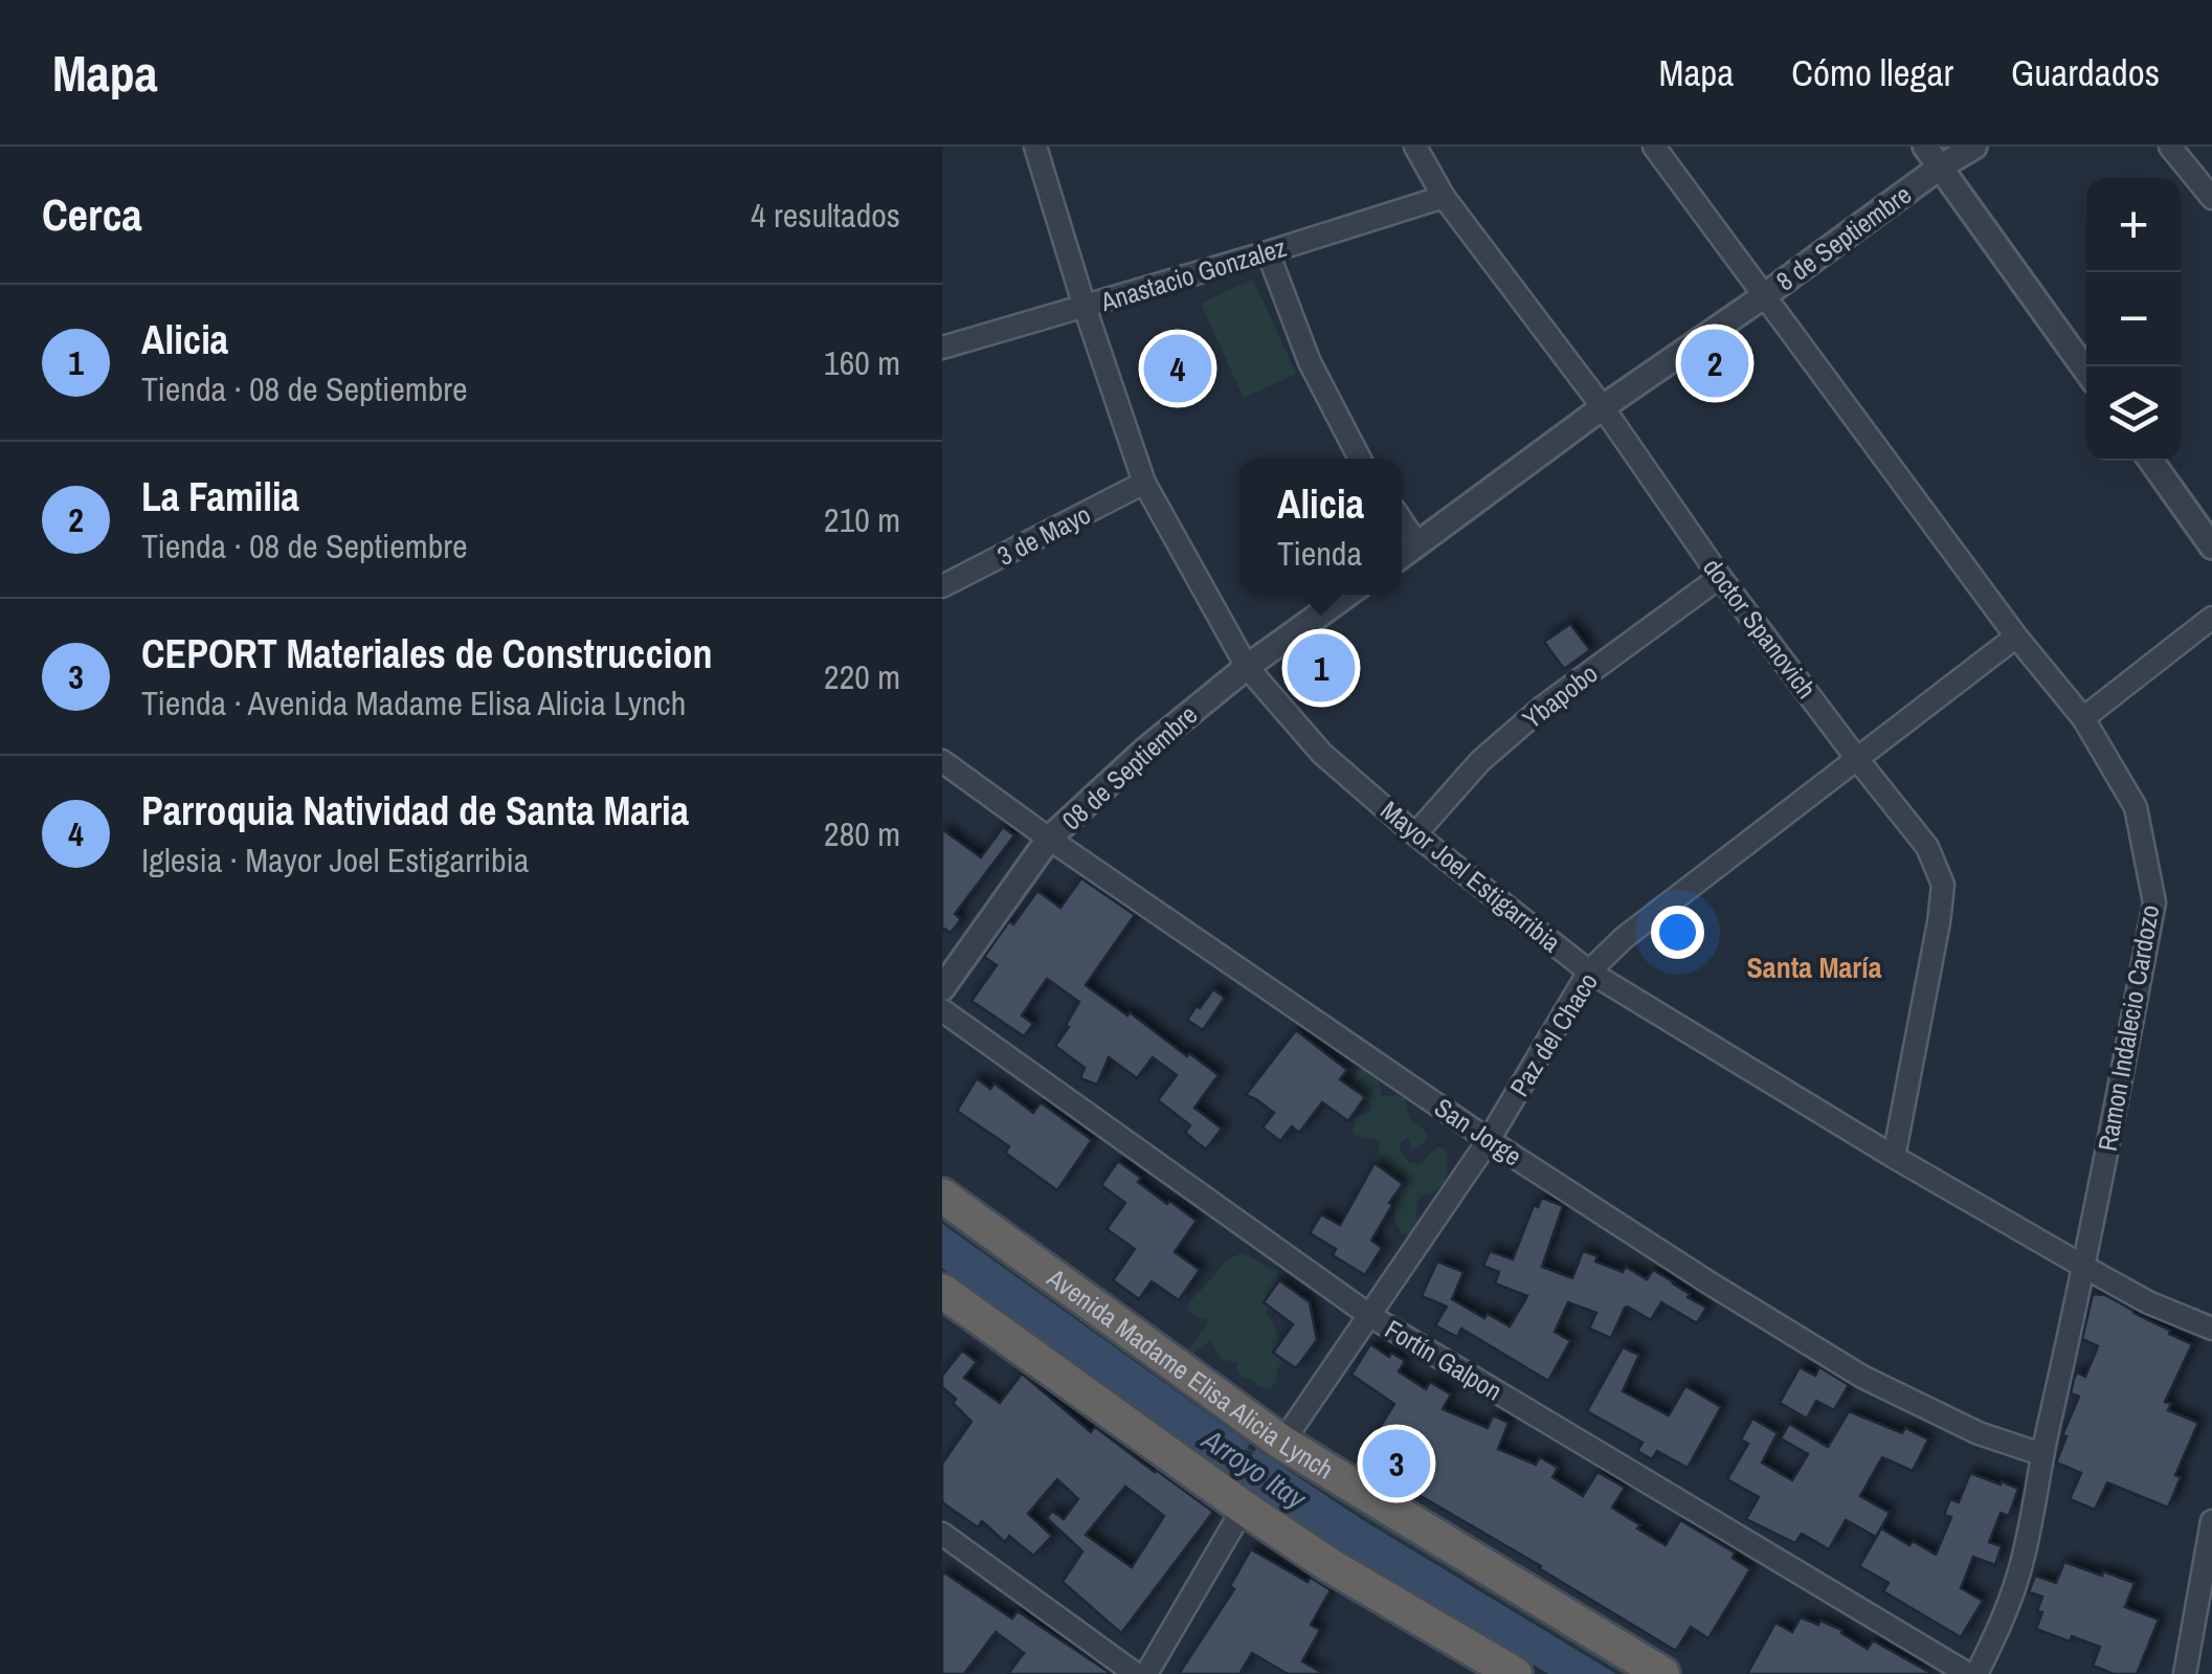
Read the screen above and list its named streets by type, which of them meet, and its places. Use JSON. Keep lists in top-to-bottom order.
{
  "streets": {
    "highway": ["Avenida Madame Elisa Alicia Lynch"],
    "street": [
      "8 de Septiembre",
      "Anastacio Gonzalez",
      "3 de Mayo",
      "doctor Spanovich",
      "Ybapobo",
      "08 de Septiembre",
      "Mayor Joel Estigarribia",
      "Ramon Indalecio Cardozo",
      "Paz del Chaco",
      "San Jorge",
      "Fortín Galpon"
    ]
  },
  "crossings": [
    ["8 de Septiembre", "Ramon Indalecio Cardozo"],
    ["Anastacio Gonzalez", "doctor Spanovich"],
    ["Anastacio Gonzalez", "Mayor Joel Estigarribia"],
    ["3 de Mayo", "Mayor Joel Estigarribia"],
    ["doctor Spanovich", "Ybapobo"],
    ["doctor Spanovich", "Mayor Joel Estigarribia"],
    ["doctor Spanovich", "Paz del Chaco"],
    ["Ybapobo", "Mayor Joel Estigarribia"],
    ["08 de Septiembre", "Mayor Joel Estigarribia"],
    ["08 de Septiembre", "San Jorge"],
    ["Mayor Joel Estigarribia", "Ramon Indalecio Cardozo"],
    ["Mayor Joel Estigarribia", "Paz del Chaco"],
    ["Ramon Indalecio Cardozo", "Paz del Chaco"],
    ["Ramon Indalecio Cardozo", "San Jorge"],
    ["Ramon Indalecio Cardozo", "Fortín Galpon"],
    ["Paz del Chaco", "San Jorge"],
    ["Paz del Chaco", "Fortín Galpon"],
    ["Paz del Chaco", "Avenida Madame Elisa Alicia Lynch"]
  ],
  "districts": ["Santa María"],
  "water": ["Arroyo Itay"],
  "page": {
    "header": "Mapa",
    "nav": ["Mapa", "Cómo llegar", "Guardados"],
    "heading": ["Cerca", "4 resultados"],
    "map_buttons": ["+", "−"],
    "list": [
      {
        "mark": "1",
        "name": "Alicia",
        "note": "Tienda · 08 de Septiembre",
        "value": "160 m"
      },
      {
        "mark": "2",
        "name": "La Familia",
        "note": "Tienda · 08 de Septiembre",
        "value": "210 m"
      },
      {
        "mark": "3",
        "name": "CEPORT Materiales de Construccion",
        "note": "Tienda · Avenida Madame Elisa Alicia Lynch",
        "value": "220 m"
      },
      {
        "mark": "4",
        "name": "Parroquia Natividad de Santa Maria",
        "note": "Iglesia · Mayor Joel Estigarribia",
        "value": "280 m"
      }
    ],
    "pins": [
      "2",
      "4",
      "1",
      "3"
    ],
    "popup": ["Alicia", "Tienda"]
  }
}
